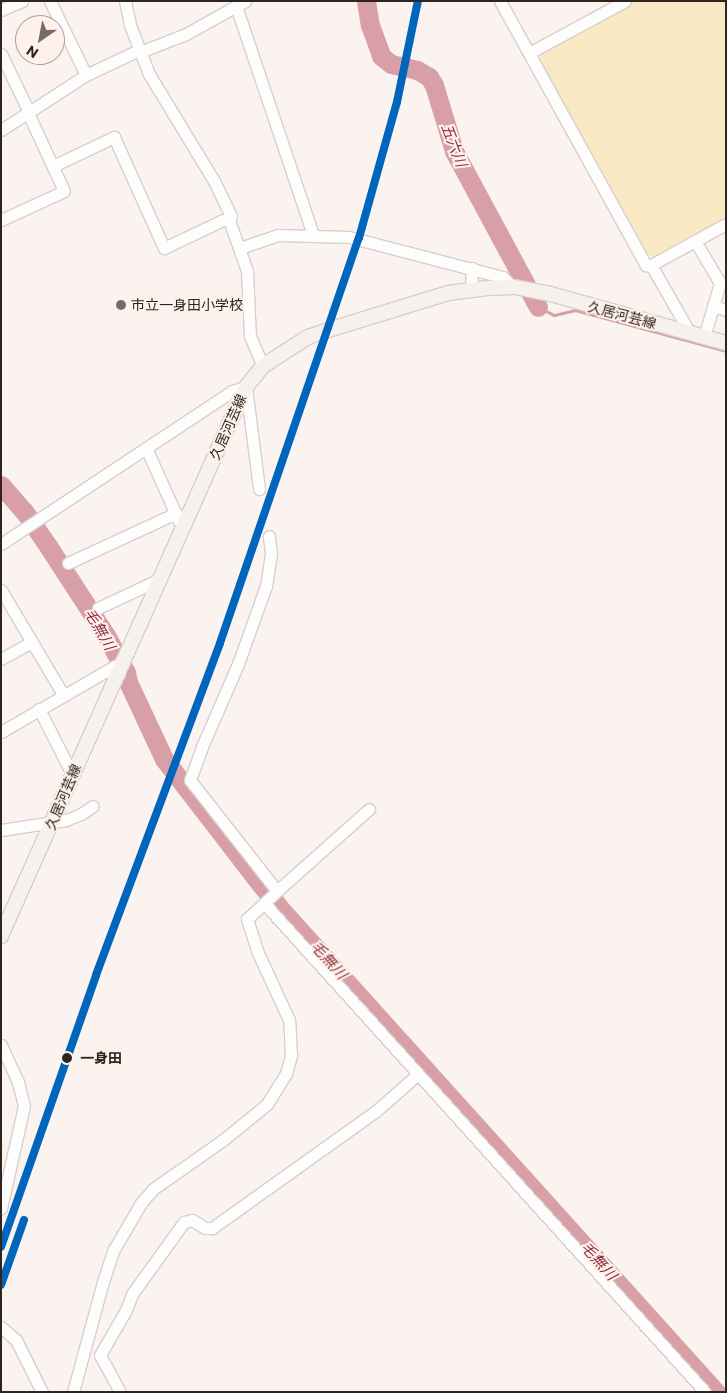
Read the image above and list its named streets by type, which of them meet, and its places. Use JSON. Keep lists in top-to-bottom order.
{
  "streets": {
    "main road": ["久居河芸線"]
  },
  "water": ["五六川", "毛無川"],
  "places": ["市立一身田小学校", "一身田"],
  "north": "bottom left"
}
